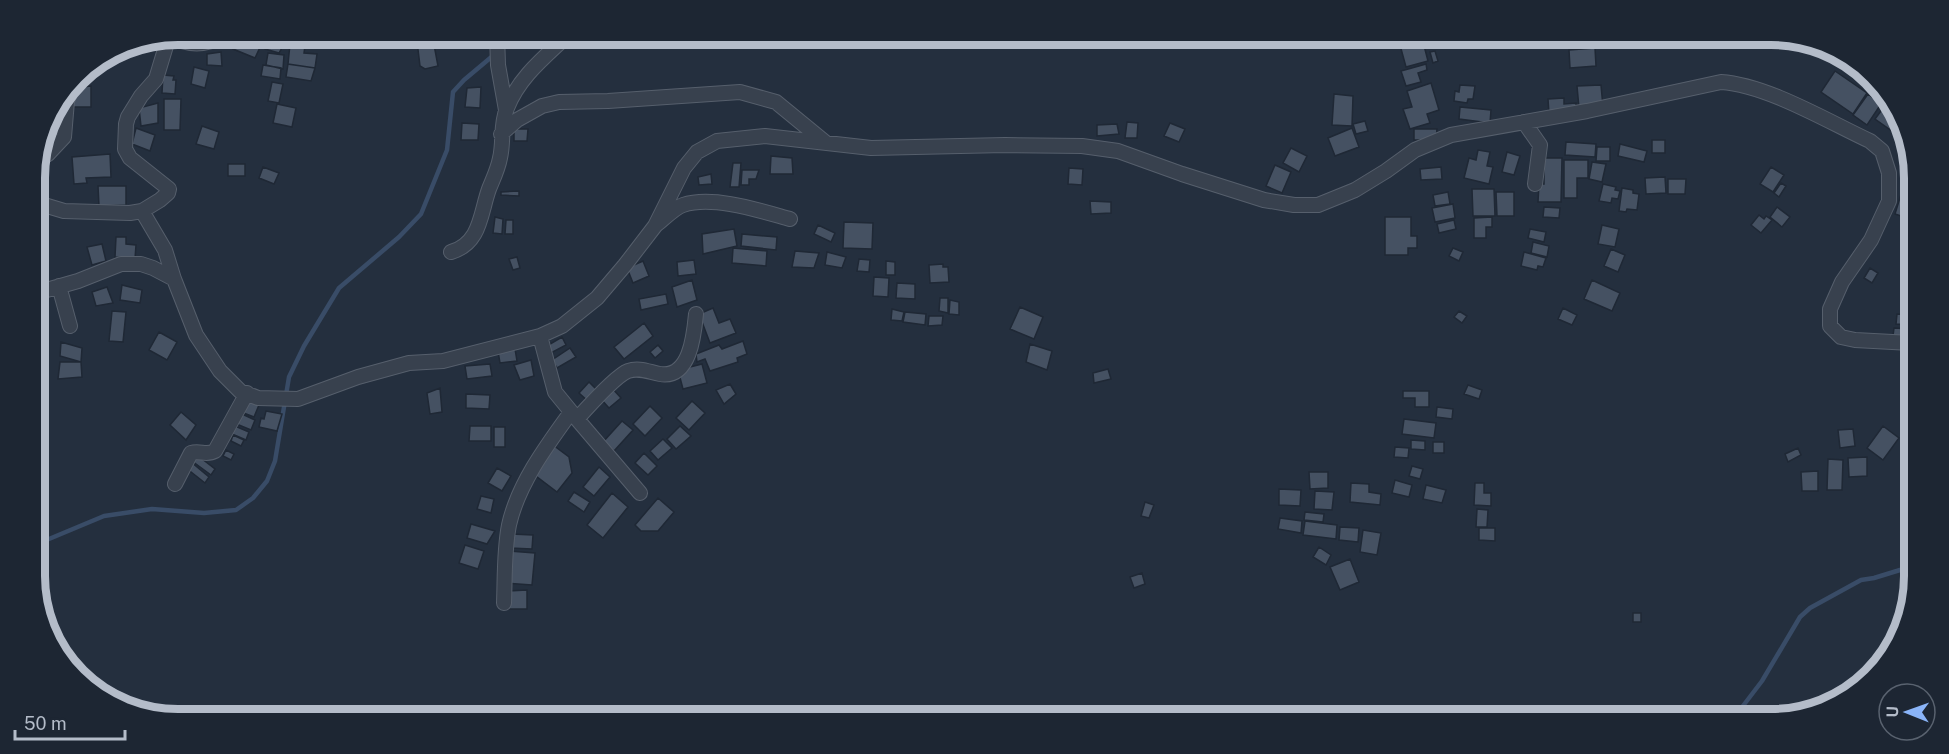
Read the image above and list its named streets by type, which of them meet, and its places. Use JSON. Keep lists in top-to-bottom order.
{
  "scale_bar": "50 m",
  "north": "left"
}
